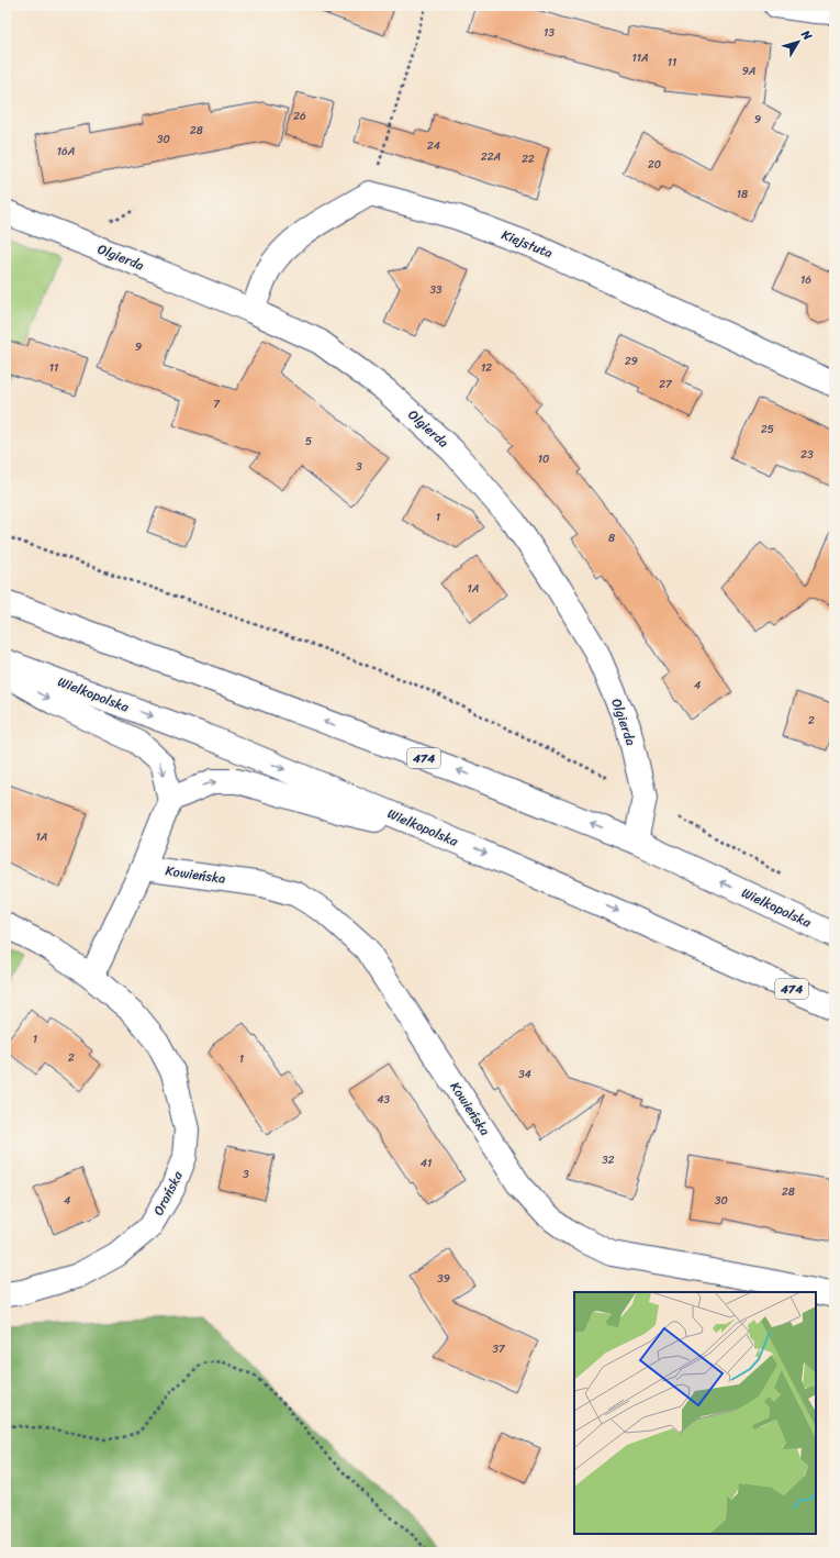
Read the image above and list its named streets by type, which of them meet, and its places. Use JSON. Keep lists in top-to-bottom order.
{
  "streets": {
    "street": [
      "Kiejstuta",
      "Olgierda",
      "Wielkopolska",
      "474",
      "Kowieńska",
      "Orańska"
    ]
  },
  "crossings": [
    ["Olgierda", "Wielkopolska"],
    ["Kowieńska", "Orańska"]
  ],
  "house_numbers": [
    "13",
    "11A",
    "11",
    "9A",
    "26",
    "9",
    "28",
    "30",
    "24",
    "16A",
    "22A",
    "22",
    "20",
    "18",
    "16",
    "33",
    "9",
    "29",
    "11",
    "12",
    "27",
    "7",
    "25",
    "5",
    "23",
    "10",
    "3",
    "1",
    "8",
    "1A",
    "4",
    "2",
    "1A",
    "1",
    "2",
    "1",
    "34",
    "43",
    "32",
    "41",
    "3",
    "28",
    "4",
    "30",
    "39",
    "37"
  ],
  "north": "top right"
}
